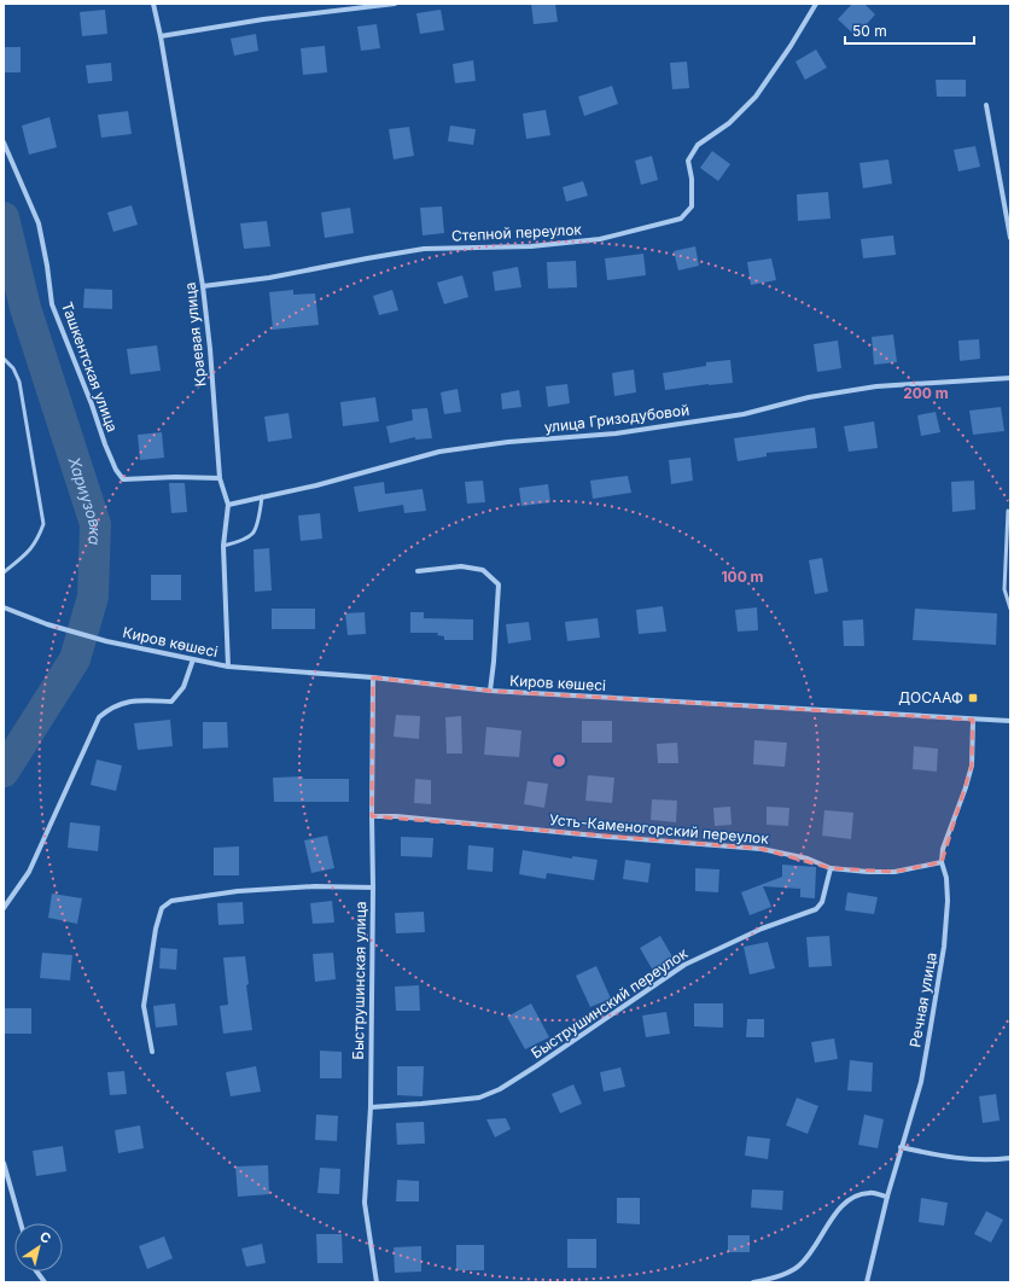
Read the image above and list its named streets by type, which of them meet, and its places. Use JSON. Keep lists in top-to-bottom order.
{
  "streets": {
    "street": [
      "Степной переулок",
      "Краевая улица",
      "Ташкентская улица",
      "улица Гризодубовой",
      "Киров көшесі",
      "Усть-Каменогорский переулок",
      "Быструшинская улица",
      "Речная улица",
      "Быструшинский переулок"
    ]
  },
  "crossings": [
    ["Степной переулок", "Краевая улица"],
    ["Краевая улица", "Ташкентская улица"],
    ["Краевая улица", "улица Гризодубовой"],
    ["Краевая улица", "Киров көшесі"],
    ["Киров көшесі", "Быструшинская улица"],
    ["Киров көшесі", "Речная улица"],
    ["Усть-Каменогорский переулок", "Быструшинская улица"],
    ["Усть-Каменогорский переулок", "Речная улица"],
    ["Усть-Каменогорский переулок", "Быструшинский переулок"],
    ["Быструшинская улица", "Быструшинский переулок"]
  ],
  "water": ["Хариузовка"],
  "places": {
    "transit": ["ДОСААФ"]
  },
  "scale_bar": "50 m",
  "north": "top right",
  "rings": ["200 m", "100 m"]
}
